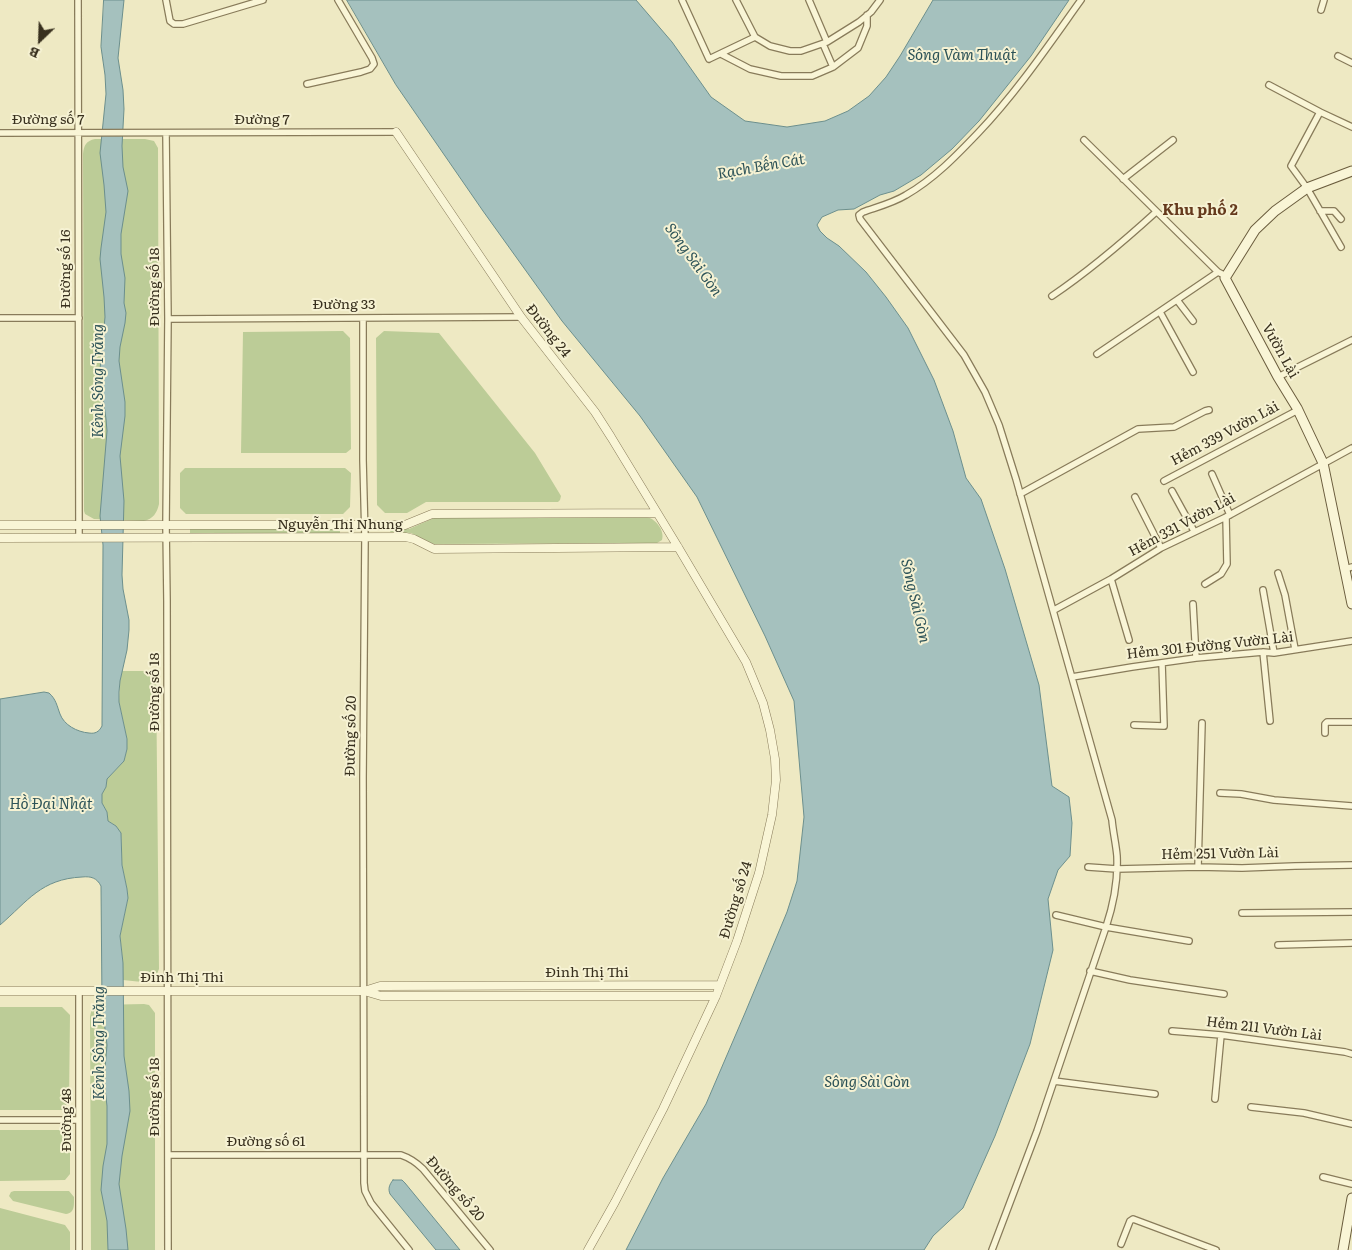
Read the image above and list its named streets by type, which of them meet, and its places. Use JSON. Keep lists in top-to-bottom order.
{
  "streets": {
    "main road": ["Vườn Lài"],
    "street": [
      "Đường số 7",
      "Đường 7",
      "Đường số 16",
      "Đường số 18",
      "Đường 33",
      "Đường 24",
      "Hẻm 339 Vườn Lài",
      "Nguyễn Thị Nhung",
      "Hẻm 331 Vườn Lài",
      "Hẻm 301 Đường Vườn Lài",
      "Đường số 20",
      "Hẻm 251 Vườn Lài",
      "Đường số 24",
      "Đinh Thị Thi",
      "Hẻm 211 Vườn Lài",
      "Đường 48",
      "Đường số 61"
    ]
  },
  "crossings": [
    ["Đường số 7", "Đường 7"],
    ["Đường số 7", "Đường số 16"],
    ["Đường 7", "Đường số 18"],
    ["Đường 7", "Đường 24"],
    ["Đường số 16", "Nguyễn Thị Nhung"],
    ["Đường số 18", "Đường 33"],
    ["Đường số 18", "Nguyễn Thị Nhung"],
    ["Đường số 18", "Đinh Thị Thi"],
    ["Đường số 18", "Đường số 61"],
    ["Đường 33", "Đường 24"],
    ["Đường 33", "Đường số 20"],
    ["Đường 24", "Nguyễn Thị Nhung"],
    ["Đường 24", "Đường số 24"],
    ["Vườn Lài", "Hẻm 339 Vườn Lài"],
    ["Vườn Lài", "Hẻm 331 Vườn Lài"],
    ["Nguyễn Thị Nhung", "Đường số 20"],
    ["Nguyễn Thị Nhung", "Đường số 24"],
    ["Đường số 20", "Đinh Thị Thi"],
    ["Đường số 20", "Đường số 61"],
    ["Đường số 24", "Đinh Thị Thi"],
    ["Đinh Thị Thi", "Đường 48"]
  ],
  "districts": ["Khu phố 2"],
  "water": [
    "Sông Vàm Thuật",
    "Rạch Bến Cát",
    "Sông Sài Gòn",
    "Kênh Sông Trăng",
    "Hồ Đại Nhật"
  ],
  "north": "bottom left"
}
